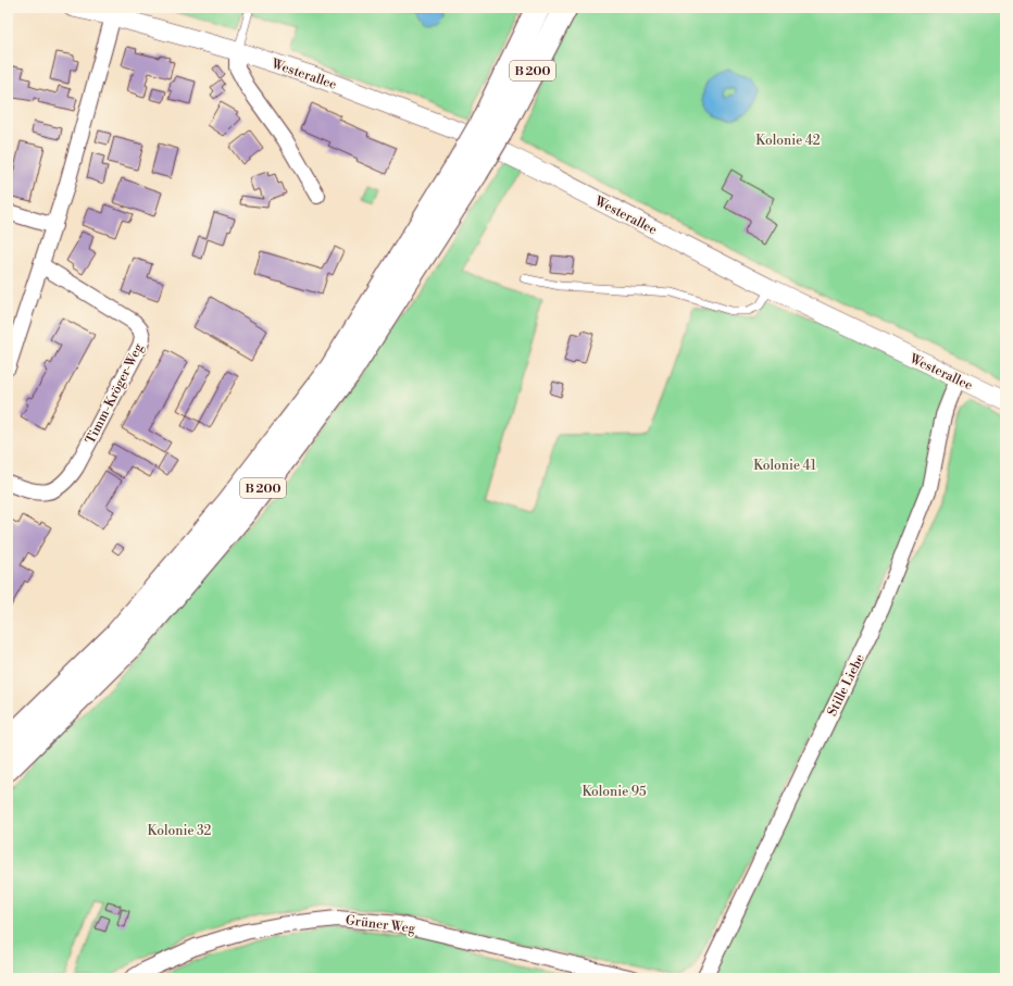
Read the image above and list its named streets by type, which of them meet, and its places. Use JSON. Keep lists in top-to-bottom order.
{
  "streets": {
    "highway": ["B 200"],
    "street": [
      "Westerallee",
      "Timm-Kröger-Weg",
      "Stille Liebe",
      "Grüner Weg"
    ]
  },
  "crossings": [
    ["Westerallee", "Stille Liebe"]
  ],
  "parks": [
    "Kolonie 42",
    "Kolonie 41",
    "Kolonie 95",
    "Kolonie 32"
  ]
}
